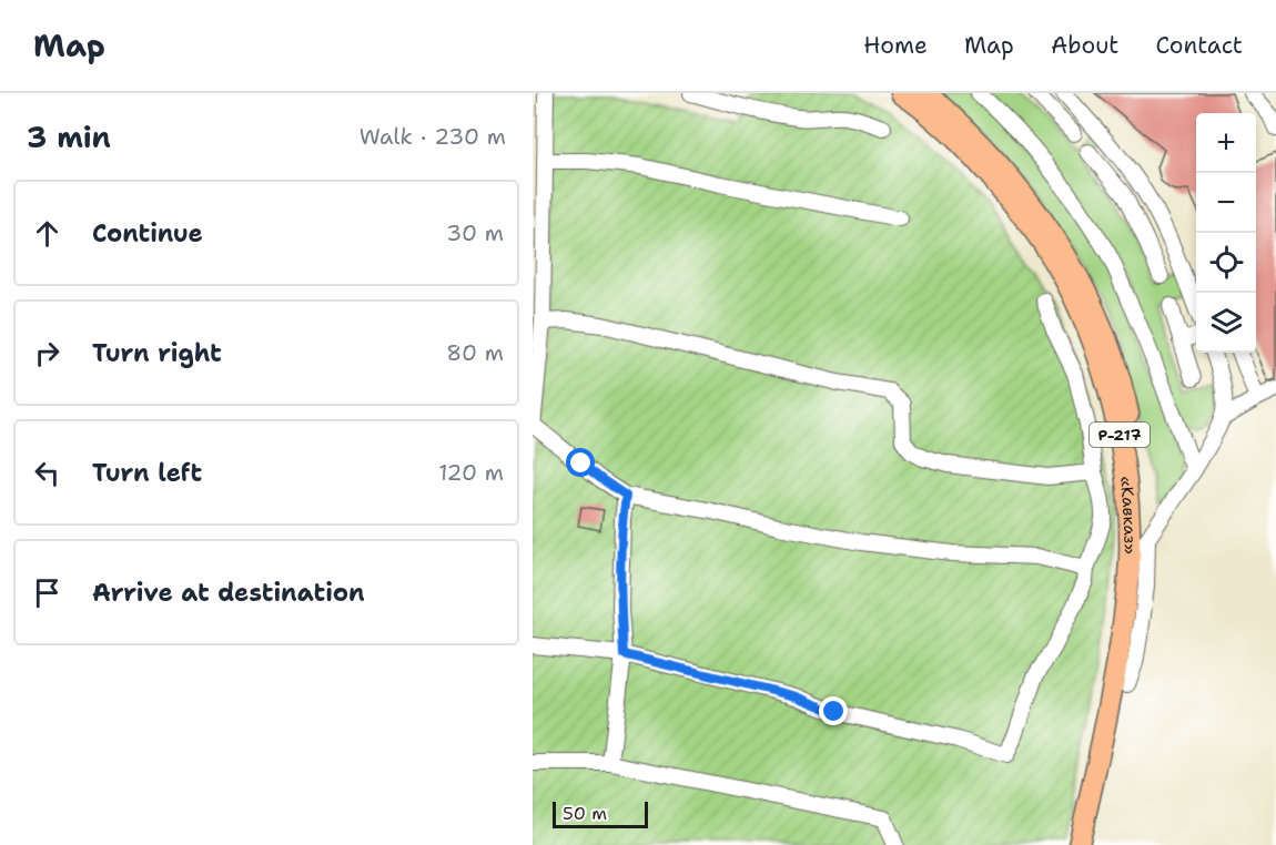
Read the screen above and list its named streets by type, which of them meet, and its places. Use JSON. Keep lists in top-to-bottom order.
{
  "streets": {
    "main road": ["Р-217", "«Кавказ»"]
  },
  "scale_bar": "50 m",
  "page": {
    "header": "Map",
    "nav": [
      "Home",
      "Map",
      "About",
      "Contact"
    ],
    "heading": ["3 min", "Walk · 230 m"],
    "map_buttons": ["+", "−"],
    "list": [
      ["Continue", "30 m"],
      ["Turn right", "80 m"],
      ["Turn left", "120 m"],
      "Arrive at destination"
    ],
    "scale": "50 m"
  }
}
